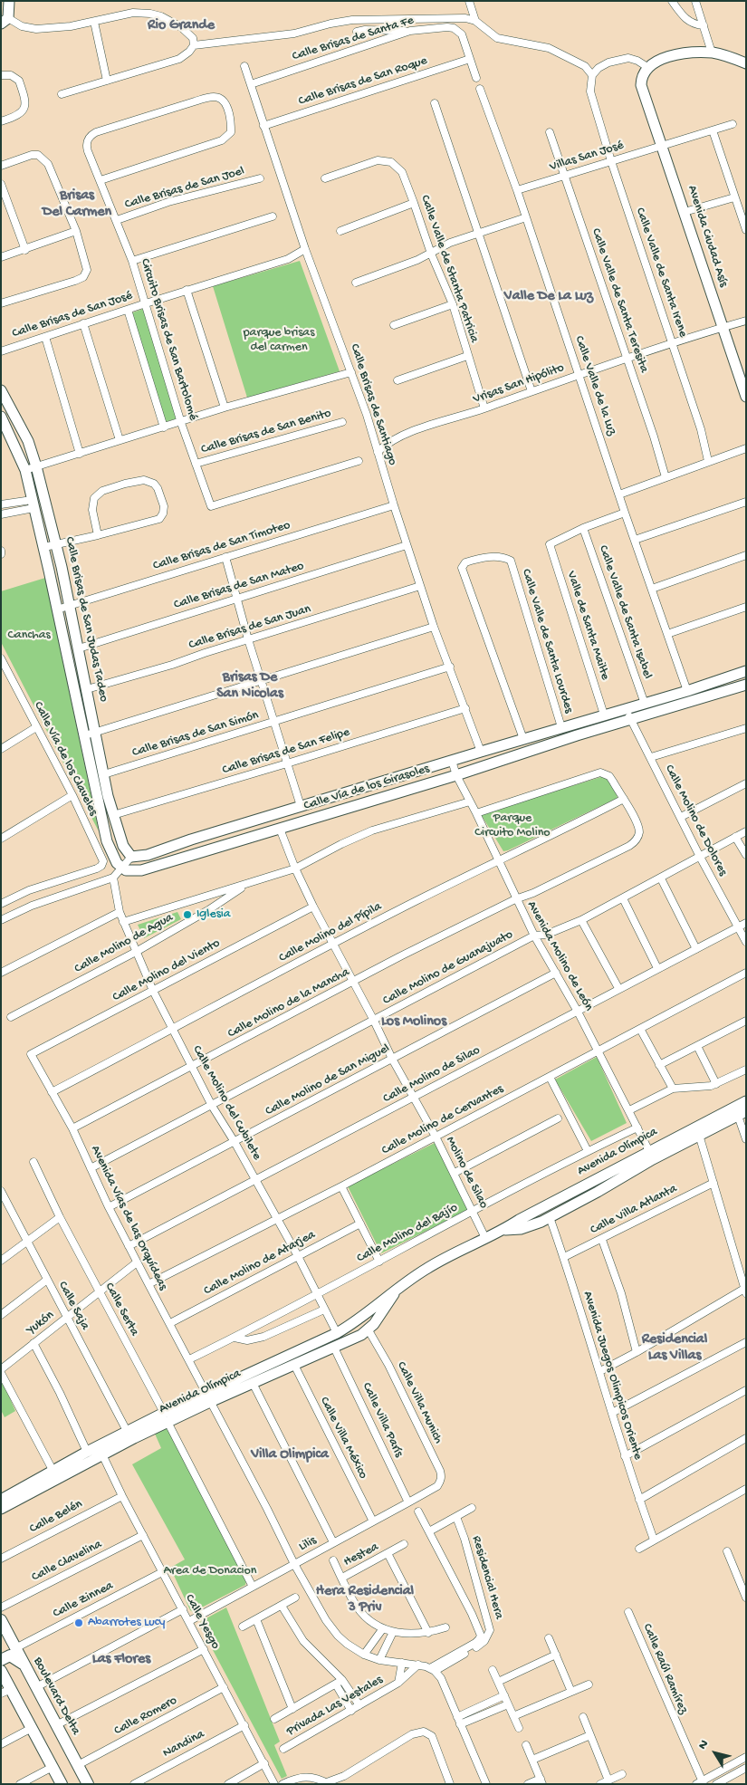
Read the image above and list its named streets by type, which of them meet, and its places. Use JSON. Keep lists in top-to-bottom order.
{
  "streets": {
    "main road": ["Boulevard Delta"],
    "street": [
      "Calle Brisas de Santa Fe",
      "Calle Brisas de San Roque",
      "Villas San José",
      "Calle Brisas de San Joel",
      "Avenida Ciudad Asís",
      "Calle Valle de Stanta Patricia",
      "Calle Valle de Santa Irene",
      "Calle Valle de Santa Teresita",
      "Calle Brisas de San José",
      "Circuito Brisas de San Bartolomé",
      "Vrisas San Hipólito",
      "Calle Valle de la Luz",
      "Calle Brisas de Santiago",
      "Calle Brisas de San Benito",
      "Calle Brisas de San Timoteo",
      "Calle Brisas de San Mateo",
      "Calle Valle de Santa Isabel",
      "Calle Brisas de San Judas Tadeo",
      "Valle de Santa Mailte",
      "Calle Brisas de San Juan",
      "Calle Valle de Santa Lourdes",
      "Calle Brisas de San Simón",
      "Calle Brisas de San Felipe",
      "Calle Vía de los Claveles",
      "Calle Vía de los Girasoles",
      "Calle Molino de Dolores",
      "Calle Molino del Pípila",
      "Calle Molino de Agua",
      "Avenida Molino de León",
      "Calle Molino de Guanajuato",
      "Calle Molino del Viento",
      "Calle Molino de la Mancha",
      "Calle Molino de Silao",
      "Calle Molino de San Miguel",
      "Calle Molino del Cubilete",
      "Calle Molino de Cervantes",
      "Avenida Olímpica",
      "Molino de Silao",
      "Calle Villa Atlanta",
      "Avenida Vías de las Orquídeas",
      "Calle Molino del Bajío",
      "Calle Molino de Atarjea",
      "Calle Saja",
      "Calle Serta",
      "Yukón",
      "Avenida Juegos Olimpicos Oriente",
      "Calle Villa Munich",
      "Calle Villa París",
      "Calle Villa México",
      "Calle Belén",
      "Lilis",
      "Hestea",
      "Calle Clavelina",
      "Residencial Hera",
      "Calle Zinnea",
      "Calle Yesgo",
      "Calle Raúl Ramírez",
      "Privada Las Vestales",
      "Calle Romero",
      "Nandina"
    ]
  },
  "crossings": [
    ["Calle Brisas de Santa Fe", "Calle Brisas de San Roque"],
    ["Calle Brisas de Santa Fe", "Calle Brisas de Santiago"],
    ["Calle Brisas de San Roque", "Calle Brisas de Santiago"],
    ["Villas San José", "Avenida Ciudad Asís"],
    ["Villas San José", "Calle Valle de Santa Irene"],
    ["Villas San José", "Calle Valle de Santa Teresita"],
    ["Villas San José", "Calle Valle de la Luz"],
    ["Calle Brisas de San Joel", "Circuito Brisas de San Bartolomé"],
    ["Avenida Ciudad Asís", "Vrisas San Hipólito"],
    ["Calle Valle de Stanta Patricia", "Vrisas San Hipólito"],
    ["Calle Valle de Santa Irene", "Vrisas San Hipólito"],
    ["Calle Valle de Santa Teresita", "Vrisas San Hipólito"],
    ["Calle Brisas de San José", "Circuito Brisas de San Bartolomé"],
    ["Calle Brisas de San José", "Calle Brisas de Santiago"],
    ["Circuito Brisas de San Bartolomé", "Calle Brisas de San Benito"],
    ["Vrisas San Hipólito", "Calle Valle de la Luz"],
    ["Vrisas San Hipólito", "Calle Brisas de Santiago"],
    ["Calle Valle de la Luz", "Calle Vía de los Girasoles"],
    ["Calle Brisas de Santiago", "Calle Brisas de San Timoteo"],
    ["Calle Brisas de Santiago", "Calle Brisas de San Mateo"],
    ["Calle Brisas de Santiago", "Calle Brisas de San Juan"],
    ["Calle Brisas de Santiago", "Calle Brisas de San Simón"],
    ["Calle Brisas de Santiago", "Calle Brisas de San Felipe"],
    ["Calle Brisas de Santiago", "Calle Vía de los Girasoles"],
    ["Calle Brisas de San Timoteo", "Calle Brisas de San Judas Tadeo"],
    ["Calle Brisas de San Mateo", "Calle Brisas de San Judas Tadeo"],
    ["Calle Valle de Santa Isabel", "Valle de Santa Mailte"],
    ["Calle Valle de Santa Isabel", "Calle Vía de los Girasoles"],
    ["Calle Brisas de San Judas Tadeo", "Calle Brisas de San Juan"],
    ["Calle Brisas de San Judas Tadeo", "Calle Brisas de San Simón"],
    ["Calle Brisas de San Judas Tadeo", "Calle Brisas de San Felipe"],
    ["Calle Brisas de San Judas Tadeo", "Calle Vía de los Girasoles"],
    ["Valle de Santa Mailte", "Calle Vía de los Girasoles"],
    ["Calle Valle de Santa Lourdes", "Calle Vía de los Girasoles"],
    ["Calle Vía de los Girasoles", "Calle Molino de Dolores"],
    ["Calle Vía de los Girasoles", "Avenida Molino de León"],
    ["Calle Vía de los Girasoles", "Molino de Silao"],
    ["Calle Molino de Dolores", "Calle Molino de Guanajuato"],
    ["Calle Molino de Dolores", "Calle Molino de Silao"],
    ["Calle Molino del Pípila", "Avenida Molino de León"],
    ["Calle Molino del Pípila", "Calle Molino de la Mancha"],
    ["Calle Molino del Pípila", "Calle Molino del Cubilete"],
    ["Calle Molino del Pípila", "Molino de Silao"],
    ["Calle Molino del Pípila", "Avenida Vías de las Orquídeas"],
    ["Calle Molino de Agua", "Avenida Molino de León"],
    ["Calle Molino de Agua", "Calle Molino del Cubilete"],
    ["Calle Molino de Agua", "Molino de Silao"],
    ["Avenida Molino de León", "Calle Molino de Guanajuato"],
    ["Avenida Molino de León", "Calle Molino de la Mancha"],
    ["Avenida Molino de León", "Calle Molino de Silao"],
    ["Avenida Molino de León", "Calle Molino de San Miguel"],
    ["Avenida Molino de León", "Calle Molino de Cervantes"],
    ["Avenida Molino de León", "Avenida Olímpica"],
    ["Avenida Molino de León", "Calle Molino del Bajío"],
    ["Calle Molino de Guanajuato", "Calle Molino del Cubilete"],
    ["Calle Molino de Guanajuato", "Molino de Silao"],
    ["Calle Molino de Guanajuato", "Avenida Vías de las Orquídeas"],
    ["Calle Molino del Viento", "Calle Molino del Cubilete"],
    ["Calle Molino del Viento", "Molino de Silao"],
    ["Calle Molino del Viento", "Avenida Vías de las Orquídeas"],
    ["Calle Molino de la Mancha", "Calle Molino del Cubilete"],
    ["Calle Molino de la Mancha", "Molino de Silao"],
    ["Calle Molino de la Mancha", "Avenida Vías de las Orquídeas"],
    ["Calle Molino de Silao", "Calle Molino del Cubilete"],
    ["Calle Molino de Silao", "Molino de Silao"],
    ["Calle Molino de Silao", "Avenida Vías de las Orquídeas"],
    ["Calle Molino de San Miguel", "Calle Molino del Cubilete"],
    ["Calle Molino de San Miguel", "Molino de Silao"],
    ["Calle Molino de San Miguel", "Avenida Vías de las Orquídeas"],
    ["Calle Molino del Cubilete", "Calle Molino de Cervantes"],
    ["Calle Molino del Cubilete", "Avenida Olímpica"],
    ["Calle Molino del Cubilete", "Calle Molino del Bajío"],
    ["Calle Molino del Cubilete", "Calle Molino de Atarjea"],
    ["Calle Molino de Cervantes", "Molino de Silao"],
    ["Calle Molino de Cervantes", "Avenida Vías de las Orquídeas"],
    ["Avenida Olímpica", "Molino de Silao"],
    ["Avenida Olímpica", "Avenida Vías de las Orquídeas"],
    ["Avenida Olímpica", "Calle Saja"],
    ["Avenida Olímpica", "Calle Serta"],
    ["Avenida Olímpica", "Avenida Juegos Olimpicos Oriente"],
    ["Avenida Olímpica", "Calle Villa Munich"],
    ["Avenida Olímpica", "Calle Villa París"],
    ["Avenida Olímpica", "Calle Villa México"],
    ["Avenida Olímpica", "Calle Yesgo"],
    ["Molino de Silao", "Calle Molino del Bajío"],
    ["Calle Villa Atlanta", "Avenida Juegos Olimpicos Oriente"],
    ["Avenida Vías de las Orquídeas", "Calle Molino del Bajío"],
    ["Avenida Vías de las Orquídeas", "Calle Molino de Atarjea"],
    ["Avenida Vías de las Orquídeas", "Yukón"],
    ["Avenida Vías de las Orquídeas", "Lilis"],
    ["Avenida Vías de las Orquídeas", "Residencial Hera"],
    ["Avenida Vías de las Orquídeas", "Privada Las Vestales"],
    ["Calle Saja", "Yukón"],
    ["Calle Serta", "Yukón"],
    ["Calle Serta", "Lilis"],
    ["Calle Villa Munich", "Lilis"],
    ["Calle Villa París", "Lilis"],
    ["Calle Villa México", "Lilis"],
    ["Calle Belén", "Calle Yesgo"],
    ["Lilis", "Calle Yesgo"],
    ["Calle Clavelina", "Calle Yesgo"],
    ["Calle Zinnea", "Calle Yesgo"],
    ["Calle Zinnea", "Boulevard Delta"],
    ["Calle Yesgo", "Calle Romero"],
    ["Calle Yesgo", "Nandina"],
    ["Boulevard Delta", "Calle Romero"]
  ],
  "districts": [
    "Rio Grande",
    "Brisas Del Carmen",
    "Valle De La Luz",
    "Brisas De San Nicolas",
    "Los Molinos",
    "Residencial Las Villas",
    "Villa Olimpica",
    "Hera Residencial 3 Priv",
    "Las Flores"
  ],
  "parks": [
    "parque brisas del carmen",
    "Canchas",
    "Parque Circuito Molino",
    "Area de Donacion"
  ],
  "places": ["Iglesia", "Abarrotes Lucy"],
  "north": "top left"
}
